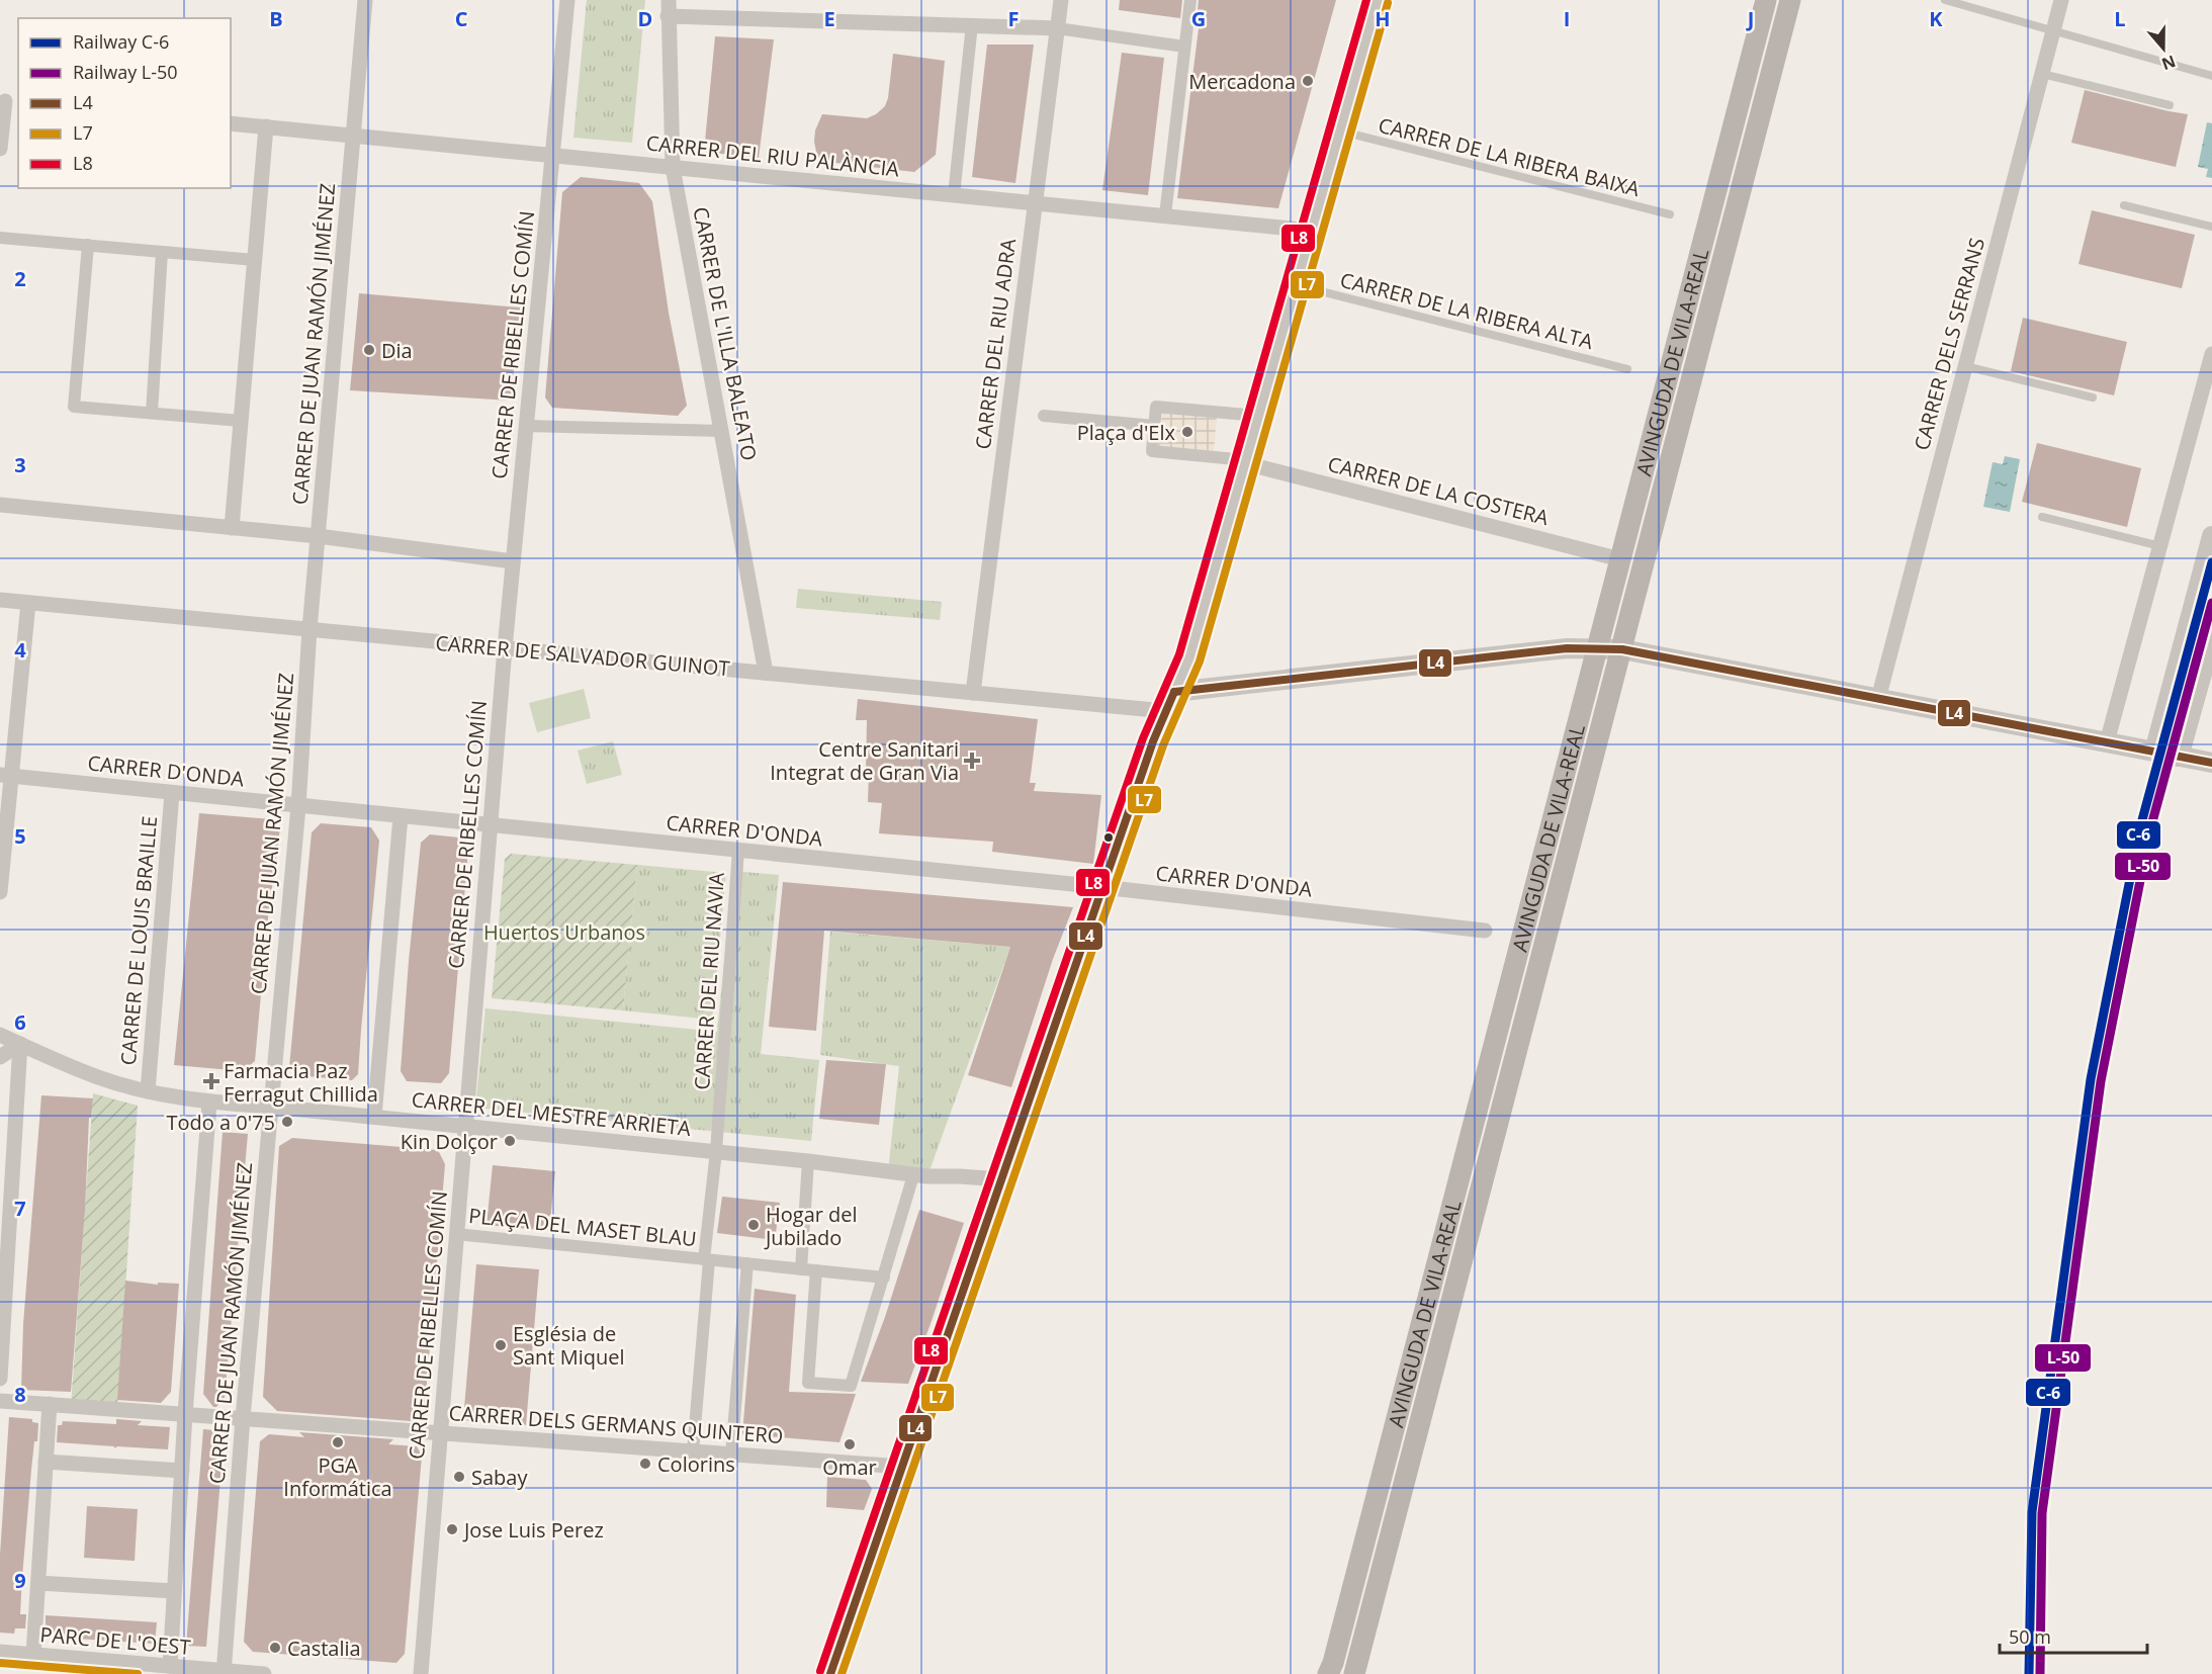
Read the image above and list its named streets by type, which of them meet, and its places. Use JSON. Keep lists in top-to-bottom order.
{
  "streets": {
    "main road": ["AVINGUDA DE VILA-REAL"],
    "street": [
      "CARRER DEL RIU PALÀNCIA",
      "CARRER DE L'ILLA BALEATO",
      "CARRER DE JUAN RAMÓN JIMÉNEZ",
      "CARRER DEL RIU ADRA",
      "CARRER DELS SERRANS",
      "CARRER DE RIBELLES COMÍN",
      "CARRER DE LA COSTERA",
      "CARRER DE SALVADOR GUINOT",
      "CARRER D'ONDA",
      "CARRER DE LOUIS BRAILLE",
      "CARRER DEL RIU NAVIA",
      "CARRER DEL MESTRE ARRIETA",
      "PLAÇA DEL MASET BLAU",
      "CARRER DELS GERMANS QUINTERO",
      "PARC DE L'OEST"
    ],
    "lane": ["CARRER DE LA RIBERA BAIXA", "CARRER DE LA RIBERA ALTA"]
  },
  "crossings": [
    ["CARRER DEL RIU PALÀNCIA", "CARRER DE L'ILLA BALEATO"],
    ["CARRER DEL RIU PALÀNCIA", "CARRER DE JUAN RAMÓN JIMÉNEZ"],
    ["CARRER DEL RIU PALÀNCIA", "CARRER DEL RIU ADRA"],
    ["CARRER DEL RIU PALÀNCIA", "CARRER DE RIBELLES COMÍN"],
    ["CARRER DE L'ILLA BALEATO", "CARRER DE SALVADOR GUINOT"],
    ["CARRER DE JUAN RAMÓN JIMÉNEZ", "CARRER DE SALVADOR GUINOT"],
    ["CARRER DE JUAN RAMÓN JIMÉNEZ", "CARRER D'ONDA"],
    ["CARRER DE JUAN RAMÓN JIMÉNEZ", "CARRER DEL MESTRE ARRIETA"],
    ["CARRER DE JUAN RAMÓN JIMÉNEZ", "CARRER DELS GERMANS QUINTERO"],
    ["CARRER DE JUAN RAMÓN JIMÉNEZ", "PARC DE L'OEST"],
    ["CARRER DEL RIU ADRA", "CARRER DE SALVADOR GUINOT"],
    ["CARRER DE RIBELLES COMÍN", "CARRER DE SALVADOR GUINOT"],
    ["CARRER DE RIBELLES COMÍN", "CARRER D'ONDA"],
    ["CARRER DE RIBELLES COMÍN", "CARRER DEL MESTRE ARRIETA"],
    ["CARRER DE RIBELLES COMÍN", "PLAÇA DEL MASET BLAU"],
    ["CARRER DE RIBELLES COMÍN", "CARRER DELS GERMANS QUINTERO"],
    ["AVINGUDA DE VILA-REAL", "CARRER DE LA COSTERA"],
    ["CARRER D'ONDA", "CARRER DE LOUIS BRAILLE"],
    ["CARRER D'ONDA", "CARRER DEL RIU NAVIA"],
    ["CARRER DE LOUIS BRAILLE", "CARRER DEL MESTRE ARRIETA"],
    ["CARRER DEL RIU NAVIA", "CARRER DEL MESTRE ARRIETA"],
    ["CARRER DEL RIU NAVIA", "PLAÇA DEL MASET BLAU"],
    ["CARRER DEL MESTRE ARRIETA", "PLAÇA DEL MASET BLAU"],
    ["PLAÇA DEL MASET BLAU", "CARRER DELS GERMANS QUINTERO"]
  ],
  "parks": ["Huertos Urbanos"],
  "places": {
    "other": [
      "Mercadona",
      "Dia",
      "Plaça d'Elx",
      "Todo a 0'75",
      "Kin Dolçor",
      "Hogar del Jubilado",
      "Església de Sant Miquel",
      "PGA Informática",
      "Omar",
      "Colorins",
      "Sabay",
      "Jose Luis Perez",
      "Castalia"
    ],
    "health": ["Centre Sanitari Integrat de Gran Via", "Farmacia Paz Ferragut Chillida"]
  },
  "lines": [
    "transit line L8",
    "transit line L7",
    "rail line C-6",
    "rail line L-50",
    "transit line L4"
  ],
  "legend": [
    "Railway C-6",
    "Railway L-50",
    "L4",
    "L7",
    "L8"
  ],
  "scale_bar": "50 m",
  "north": "bottom",
  "grid": {
    "columns": [
      "B",
      "C",
      "D",
      "E",
      "F",
      "G",
      "H",
      "I",
      "J",
      "K",
      "L"
    ],
    "rows": [
      "2",
      "3",
      "4",
      "5",
      "6",
      "7",
      "8",
      "9"
    ]
  }
}
